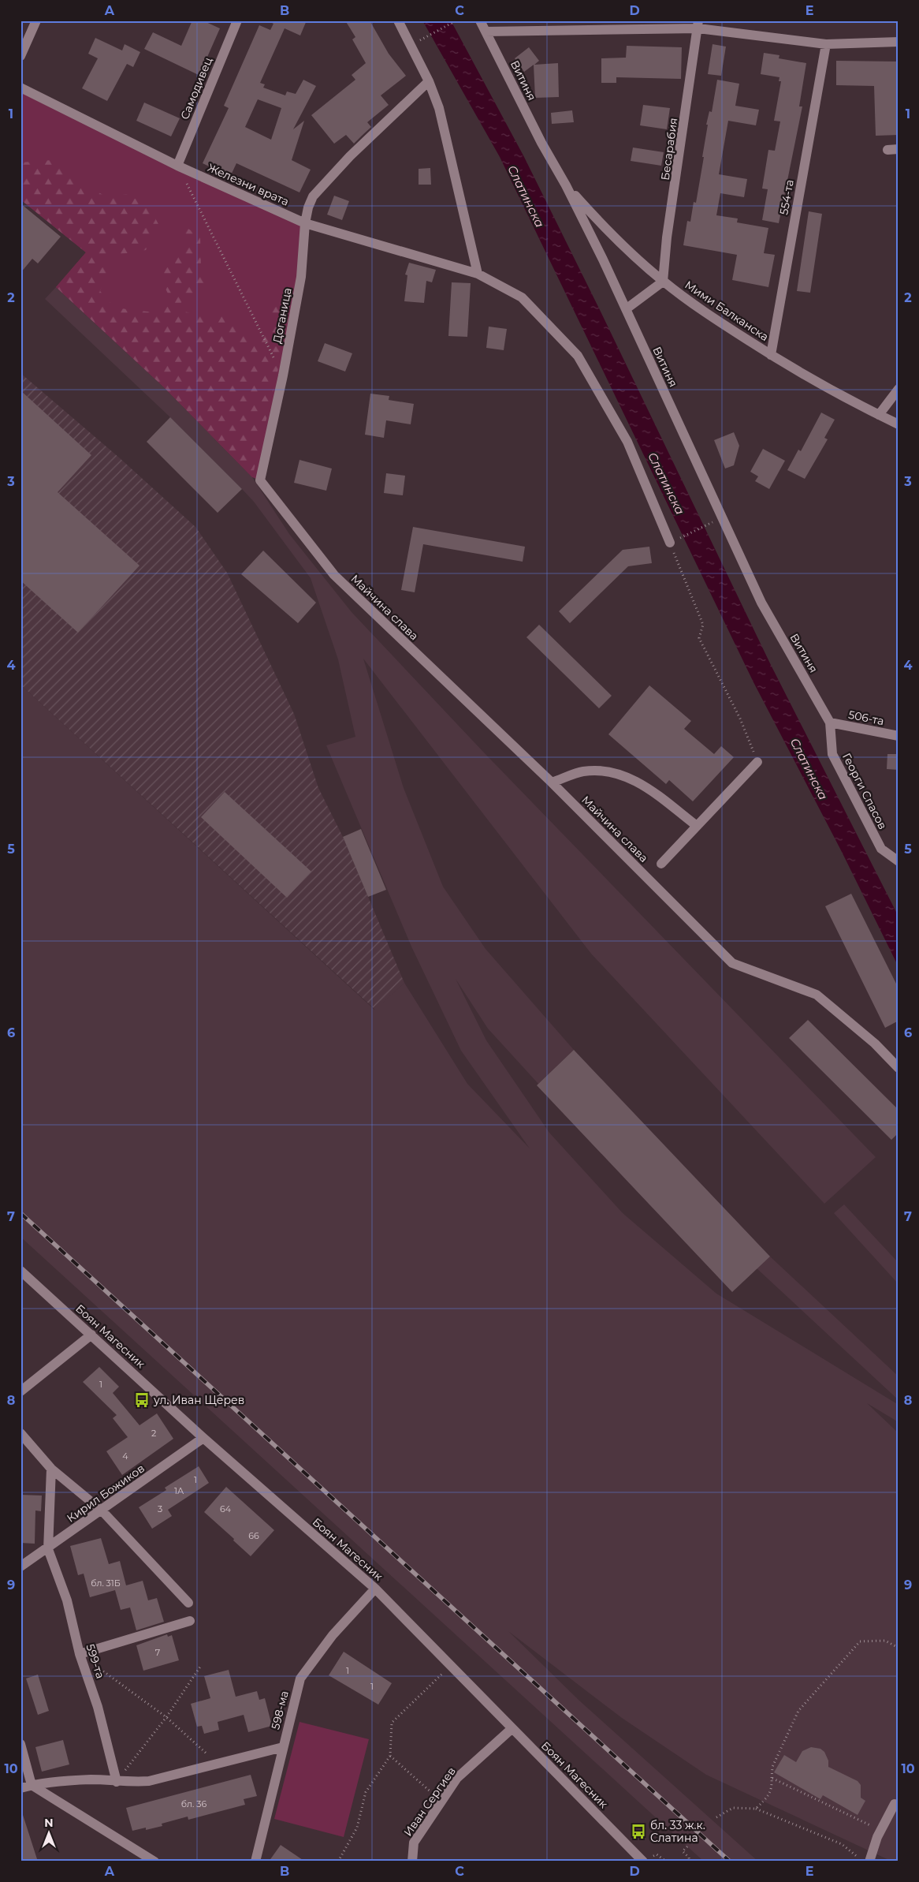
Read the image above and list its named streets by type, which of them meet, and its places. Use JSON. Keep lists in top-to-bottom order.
{
  "streets": {
    "street": [
      "Витиня",
      "Самодивец",
      "Бесарабия",
      "Железни врата",
      "554-та",
      "Мими Балканска",
      "Доганица",
      "Майчина слава",
      "506-та",
      "Георги Спасов",
      "Боян Магесник",
      "Кирил Божиков",
      "599-та",
      "598-ма",
      "Иван Сергиев"
    ]
  },
  "crossings": [
    ["Витиня", "Мими Балканска"],
    ["Витиня", "506-та"],
    ["Витиня", "Георги Спасов"],
    ["Самодивец", "Железни врата"],
    ["Бесарабия", "Мими Балканска"],
    ["Железни врата", "Доганица"],
    ["554-та", "Мими Балканска"],
    ["Доганица", "Майчина слава"],
    ["506-та", "Георги Спасов"],
    ["Боян Магесник", "Кирил Божиков"],
    ["Боян Магесник", "598-ма"],
    ["Боян Магесник", "Иван Сергиев"],
    ["Кирил Божиков", "599-та"]
  ],
  "water": ["Слатинска"],
  "places": {
    "bus stop": ["ул. Иван Щерев", "бл. 33 ж.к. Слатина"]
  },
  "house_numbers": [
    "1",
    "2",
    "4",
    "1",
    "1А",
    "3",
    "64",
    "66",
    "бл. 31Б",
    "7",
    "1",
    "1",
    "бл. 36"
  ],
  "north": "top",
  "grid": {
    "columns": [
      "A",
      "B",
      "C",
      "D",
      "E"
    ],
    "rows": [
      "1",
      "2",
      "3",
      "4",
      "5",
      "6",
      "7",
      "8",
      "9",
      "10"
    ]
  }
}
